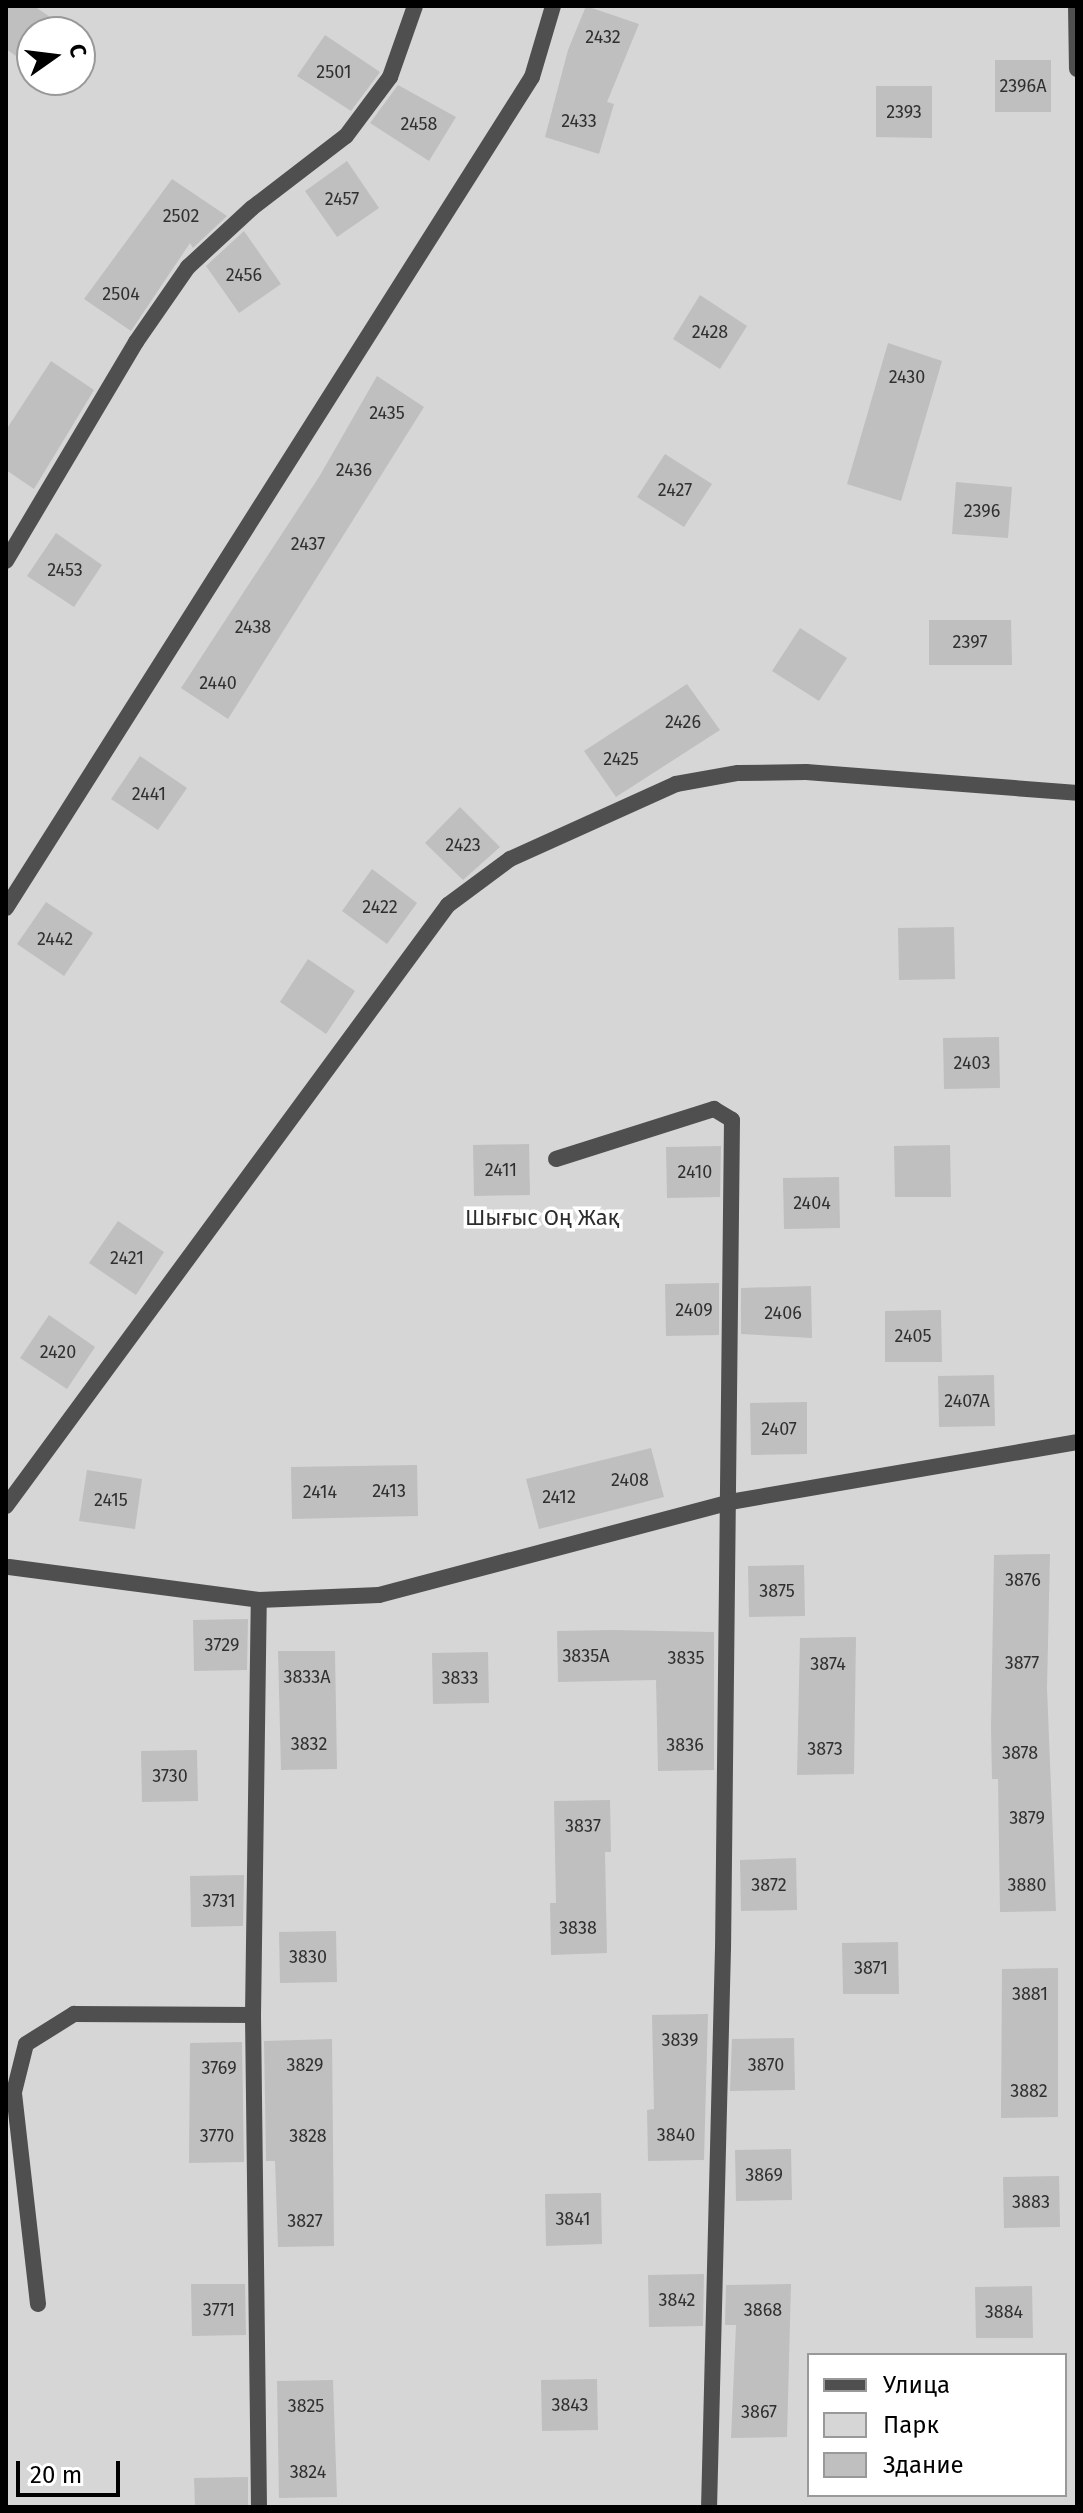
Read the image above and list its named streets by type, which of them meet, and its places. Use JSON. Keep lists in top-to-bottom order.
{
  "parks": ["Шығыс Оң Жақ"],
  "house_numbers": [
    "2432",
    "2501",
    "2396А",
    "2393",
    "2433",
    "2458",
    "2457",
    "2502",
    "2456",
    "2504",
    "2428",
    "2430",
    "2435",
    "2436",
    "2427",
    "2396",
    "2437",
    "2453",
    "2438",
    "2397",
    "2440",
    "2426",
    "2425",
    "2441",
    "2423",
    "2422",
    "2442",
    "2403",
    "2411",
    "2410",
    "2404",
    "2421",
    "2409",
    "2406",
    "2405",
    "2420",
    "2407А",
    "2407",
    "2408",
    "2413",
    "2414",
    "2412",
    "2415",
    "3876",
    "3875",
    "3729",
    "3835А",
    "3835",
    "3877",
    "3874",
    "3833А",
    "3833",
    "3832",
    "3836",
    "3873",
    "3878",
    "3730",
    "3879",
    "3837",
    "3872",
    "3880",
    "3731",
    "3838",
    "3830",
    "3871",
    "3881",
    "3839",
    "3829",
    "3870",
    "3769",
    "3882",
    "3840",
    "3770",
    "3828",
    "3869",
    "3883",
    "3841",
    "3827",
    "3842",
    "3771",
    "3868",
    "3884",
    "3843",
    "3825",
    "3867",
    "3824"
  ],
  "legend": ["Улица", "Парк", "Здание"],
  "scale_bar": "20 m",
  "north": "right"
}
